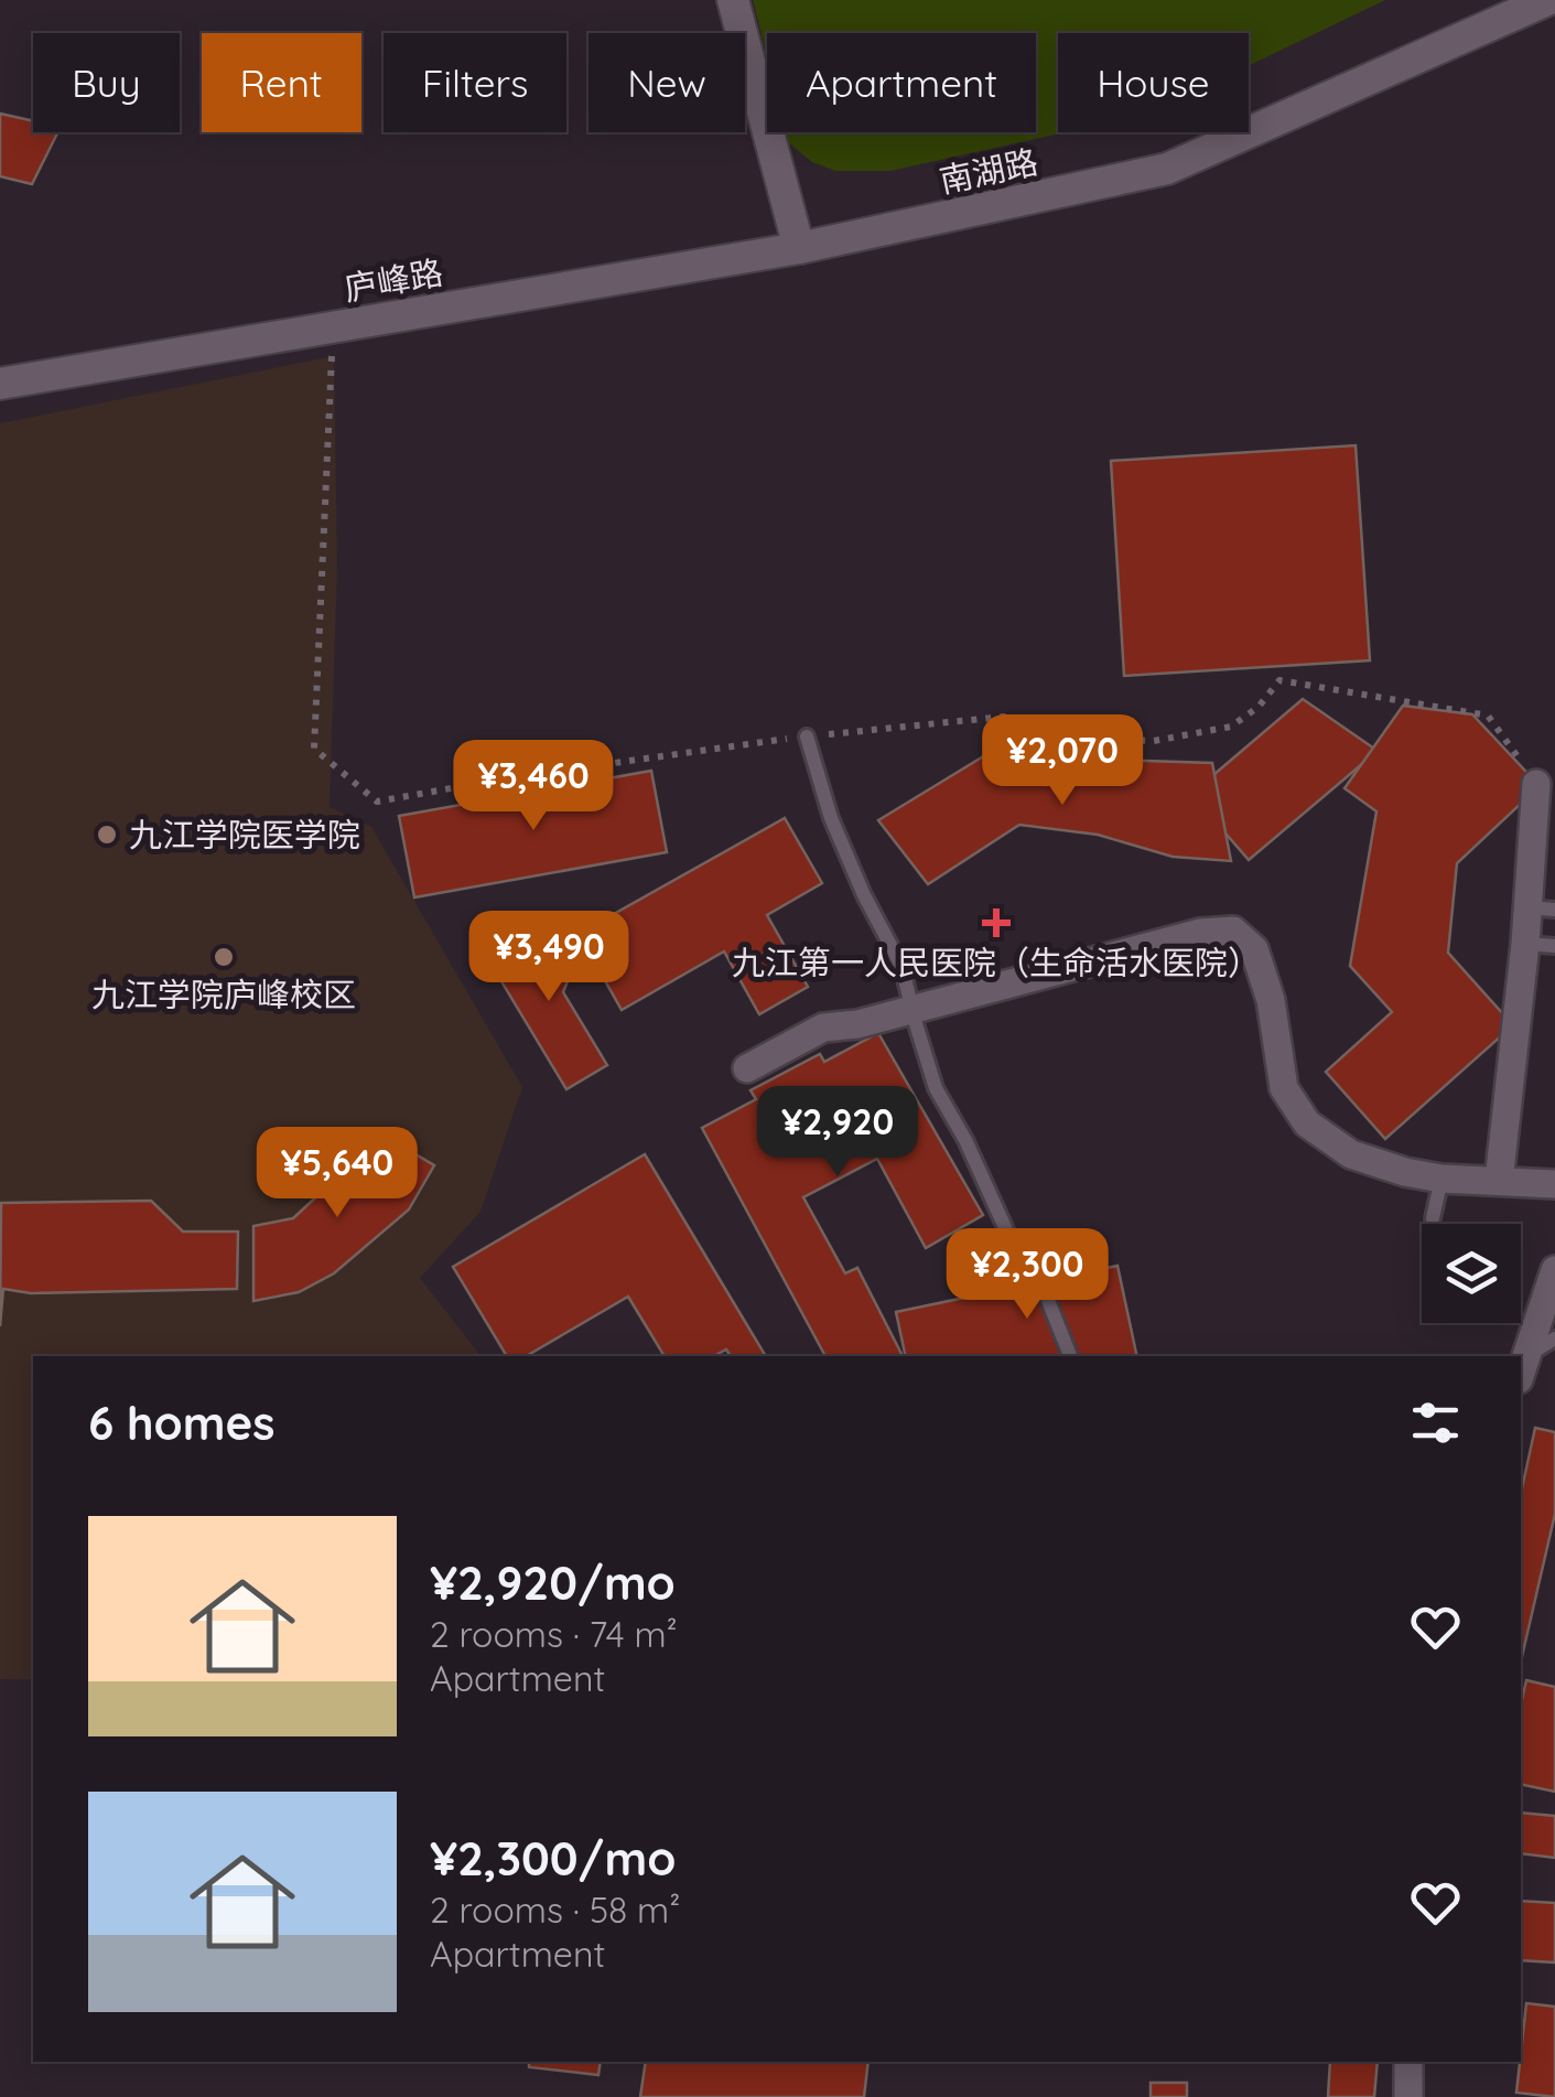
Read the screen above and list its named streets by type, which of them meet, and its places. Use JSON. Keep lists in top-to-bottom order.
{
  "streets": {
    "main road": ["南湖路", "庐峰路"]
  },
  "crossings": [
    ["南湖路", "庐峰路"]
  ],
  "places": {
    "other": ["九江学院医学院", "九江学院庐峰校区"],
    "health": ["九江第一人民医院（生命活水医院）"]
  },
  "page": {
    "chip": [
      "Buy",
      "Rent",
      "Filters",
      "New",
      "Apartment",
      "House"
    ],
    "price": [
      "¥2,070",
      "¥3,460",
      "¥3,490",
      "¥2,920",
      "¥5,640",
      "¥2,300"
    ],
    "heading": "6 homes",
    "list": [
      {
        "name": "¥2,920/mo",
        "note": "2 rooms · 74 m² · Apartment"
      },
      {
        "name": "¥2,300/mo",
        "note": "2 rooms · 58 m² · Apartment"
      }
    ]
  }
}
